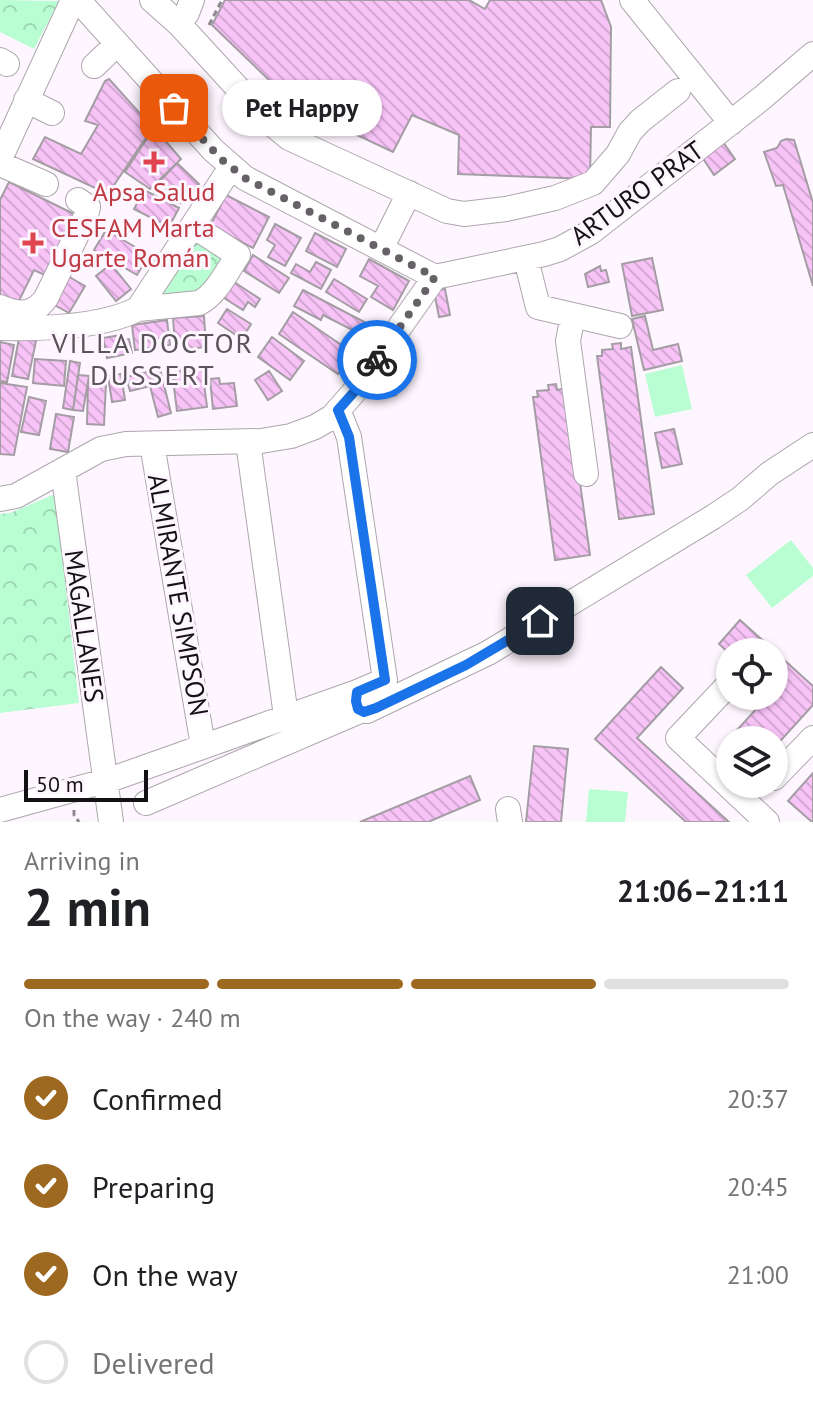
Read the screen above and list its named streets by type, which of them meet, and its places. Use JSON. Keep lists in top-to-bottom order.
{
  "streets": {
    "street": ["ARTURO PRAT", "ALMIRANTE SIMPSON", "MAGALLANES"]
  },
  "districts": ["VILLA DOCTOR DUSSERT"],
  "places": {
    "other": ["Pet Happy"],
    "health": ["Apsa Salud", "CESFAM Marta Ugarte Román"]
  },
  "scale_bar": "50 m",
  "page": {
    "bubble": "Pet Happy",
    "scale": "50 m",
    "heading": ["2 min", "Arriving in", "21:06–21:11"],
    "bar": "On the way · 240 m",
    "list": [
      ["Confirmed", "20:37"],
      ["Preparing", "20:45"],
      ["On the way", "21:00"],
      "Delivered"
    ]
  }
}
